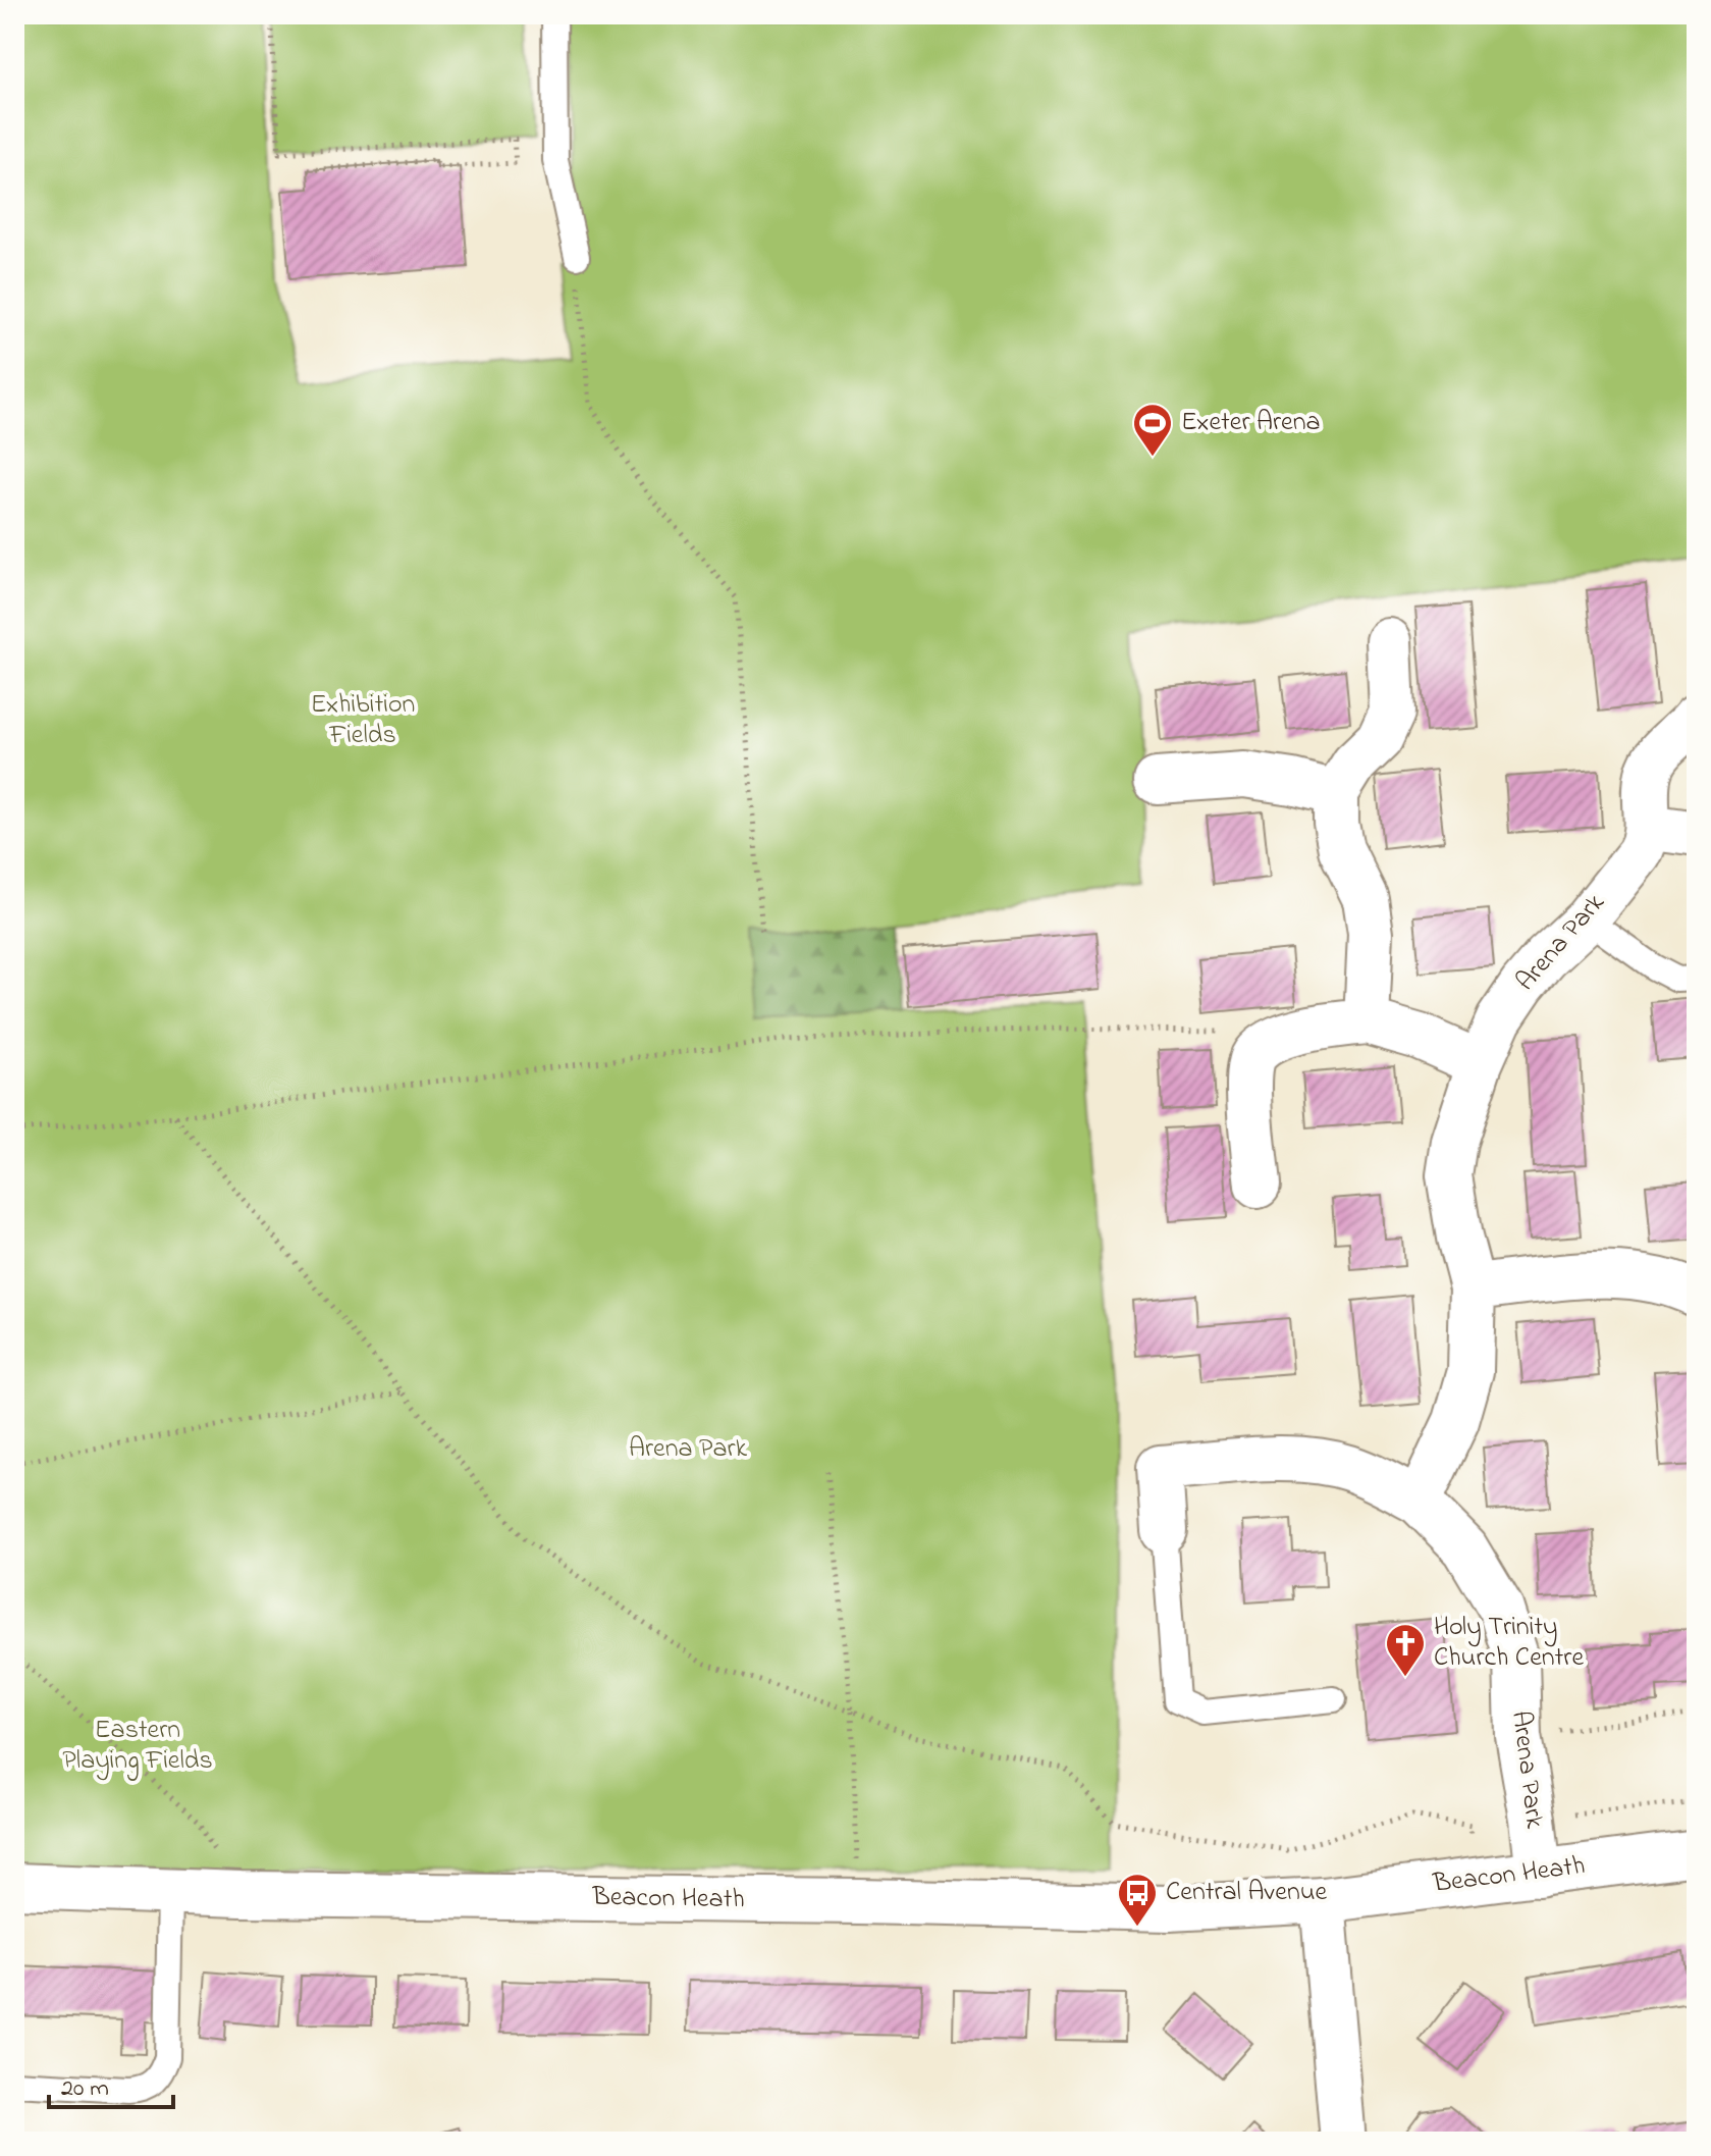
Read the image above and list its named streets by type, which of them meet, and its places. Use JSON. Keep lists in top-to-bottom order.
{
  "streets": {
    "street": ["Arena Park", "Beacon Heath"]
  },
  "crossings": [
    ["Arena Park", "Beacon Heath"]
  ],
  "parks": ["Exhibition Fields", "Arena Park", "Eastern Playing Fields"],
  "places": {
    "sports": ["Exeter Arena"],
    "church": ["Holy Trinity Church Centre"],
    "bus stop": ["Central Avenue"]
  },
  "scale_bar": "20 m"
}
